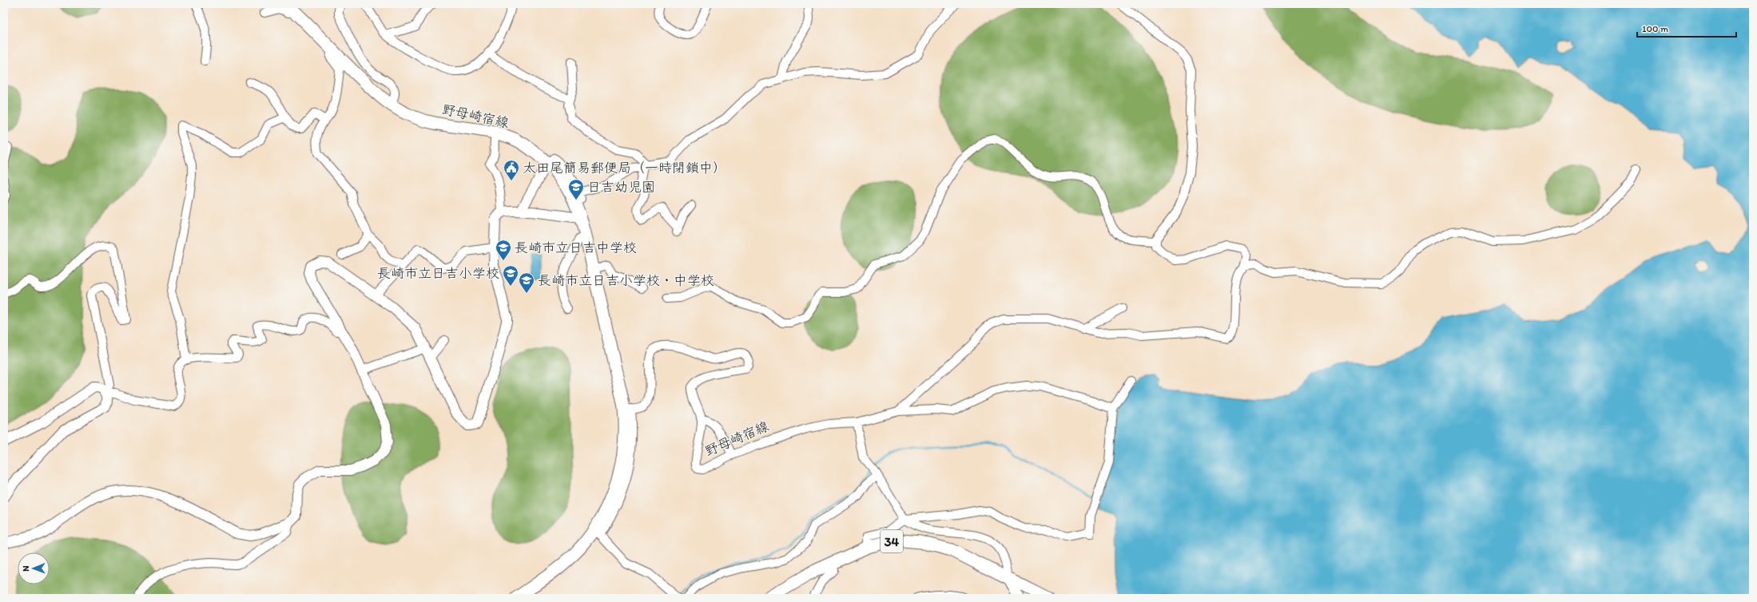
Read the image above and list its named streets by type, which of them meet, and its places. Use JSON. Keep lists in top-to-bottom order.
{
  "streets": {
    "main road": ["野母崎宿線", "34"]
  },
  "crossings": [
    ["野母崎宿線", "34"]
  ],
  "places": {
    "public building": ["太田尾簡易郵便局（一時閉鎖中）"],
    "school or university": [
      "日吉幼児園",
      "長崎市立日吉中学校",
      "長崎市立日吉小学校",
      "長崎市立日吉小学校・中学校"
    ]
  },
  "scale_bar": "100 m",
  "north": "left"
}
